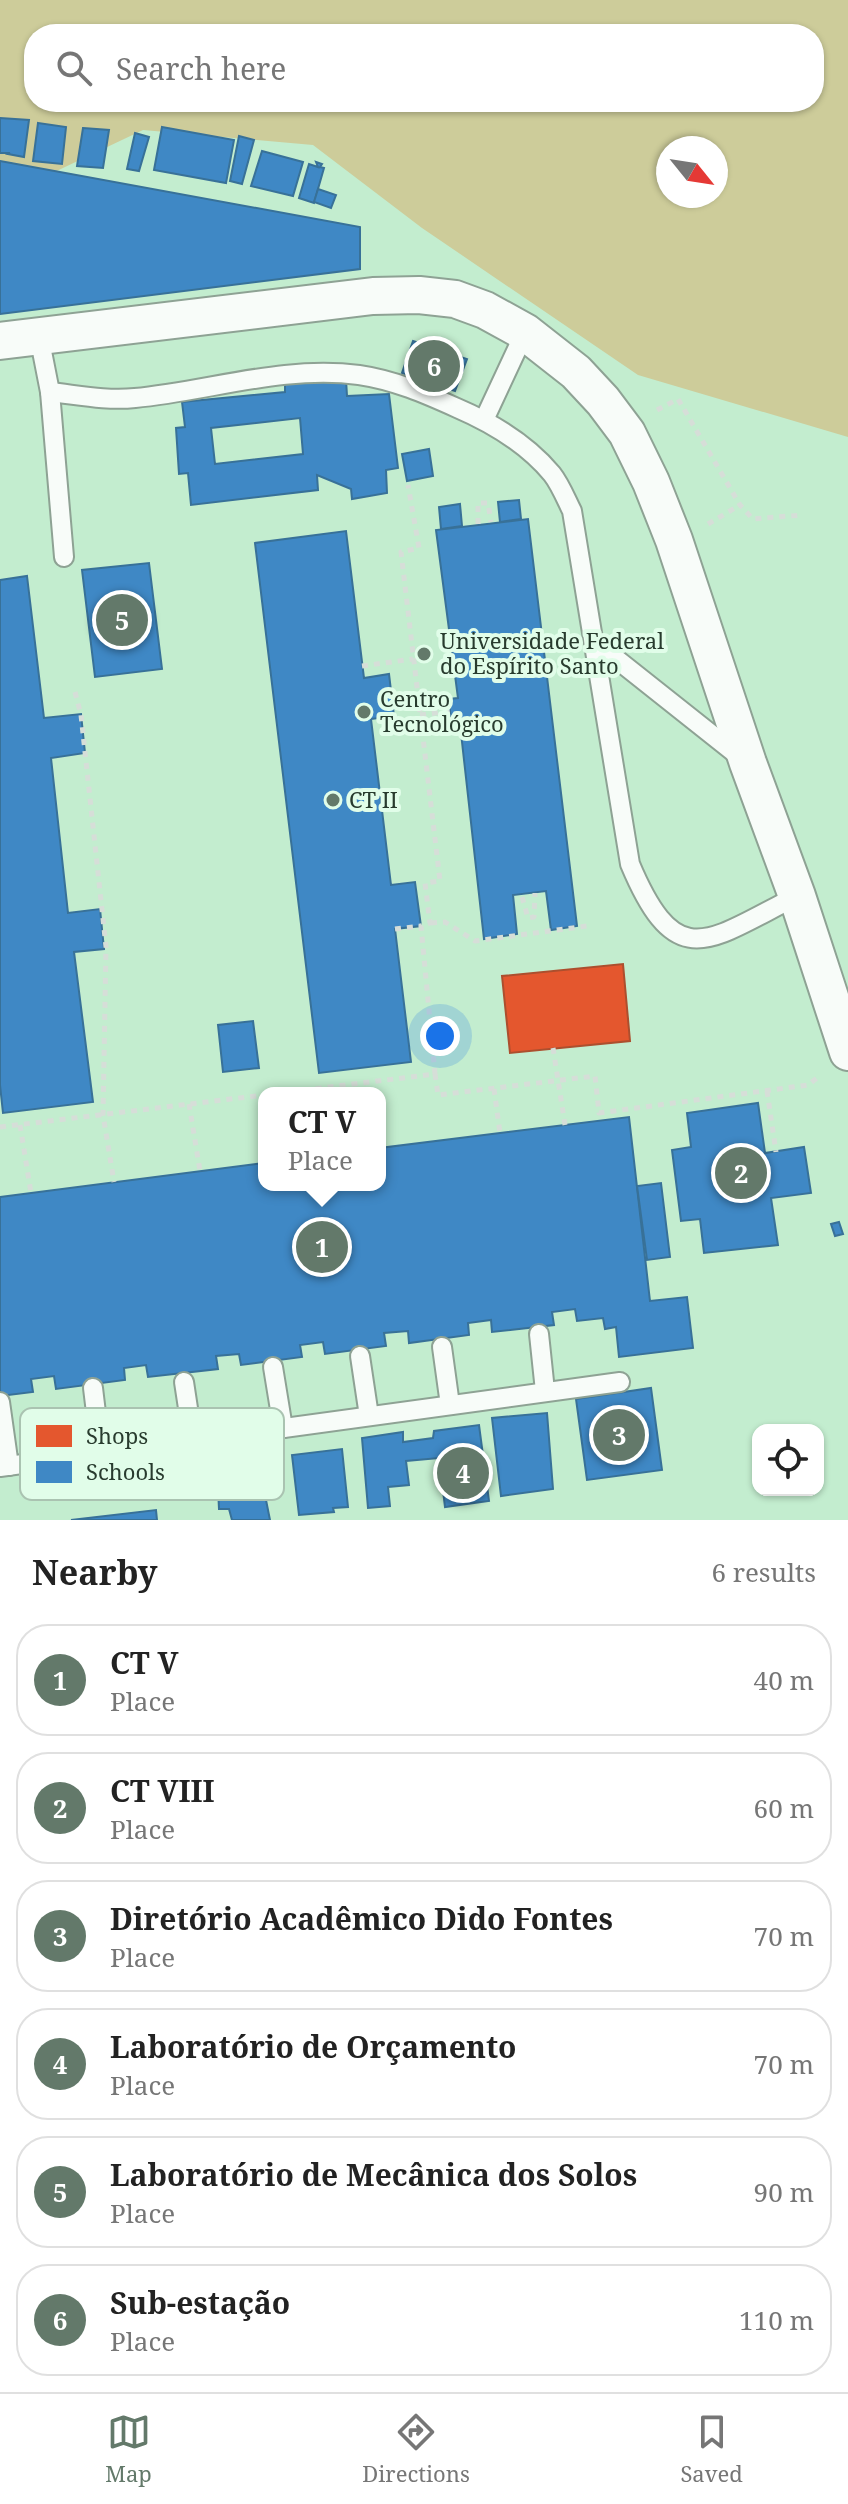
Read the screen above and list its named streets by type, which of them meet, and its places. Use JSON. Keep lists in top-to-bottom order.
{
  "places": ["Universidade Federal do Espírito Santo", "Centro Tecnológico", "CT II"],
  "legend": ["Shops", "Schools"],
  "north": "bottom right",
  "page": {
    "search": "Search here",
    "pins": [
      "6",
      "5",
      "2",
      "1",
      "3",
      "4"
    ],
    "popup": ["CT V", "Place"],
    "heading": ["Nearby", "6 results"],
    "list": [
      {
        "mark": "1",
        "name": "CT V",
        "note": "Place",
        "value": "40 m"
      },
      {
        "mark": "2",
        "name": "CT VIII",
        "note": "Place",
        "value": "60 m"
      },
      {
        "mark": "3",
        "name": "Diretório Acadêmico Dido Fontes",
        "note": "Place",
        "value": "70 m"
      },
      {
        "mark": "4",
        "name": "Laboratório de Orçamento",
        "note": "Place",
        "value": "70 m"
      },
      {
        "mark": "5",
        "name": "Laboratório de Mecânica dos Solos",
        "note": "Place",
        "value": "90 m"
      },
      {
        "mark": "6",
        "name": "Sub-estação",
        "note": "Place",
        "value": "110 m"
      }
    ],
    "nav": ["Map", "Directions", "Saved"]
  }
}
